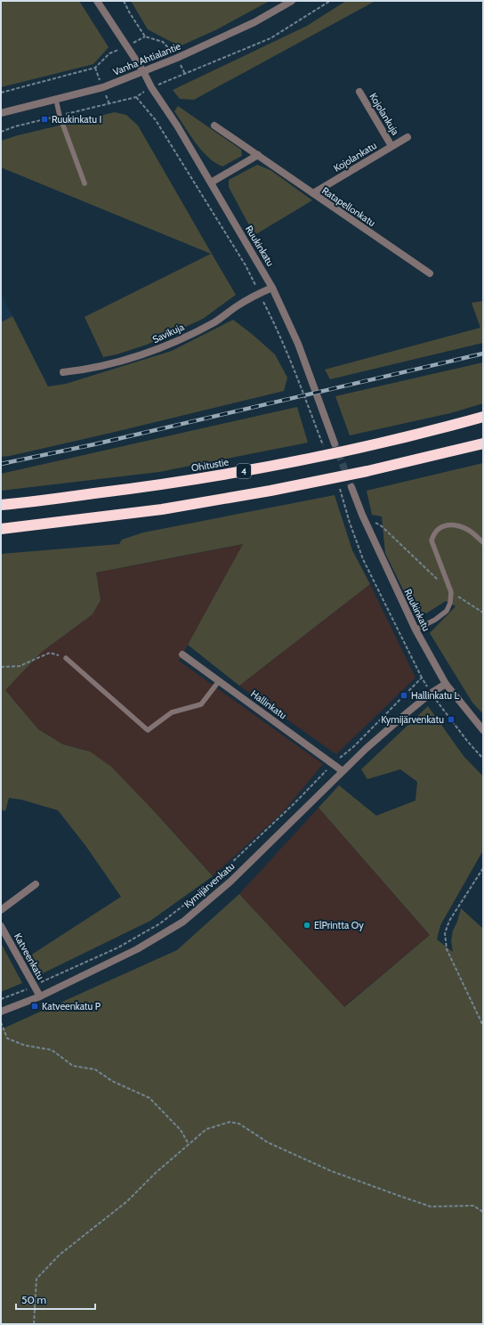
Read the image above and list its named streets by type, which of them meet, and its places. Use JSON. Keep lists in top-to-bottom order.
{
  "streets": {
    "highway": ["Ohitustie", "4"],
    "street": [
      "Vanha Ahtialantie",
      "Kojolankuja",
      "Kojolankatu",
      "Ratapellonkatu",
      "Ruukinkatu",
      "Savikuja",
      "Hallinkatu",
      "Kymijärvenkatu",
      "Katveenkatu"
    ]
  },
  "crossings": [
    ["Vanha Ahtialantie", "Ruukinkatu"],
    ["Kojolankuja", "Kojolankatu"],
    ["Kojolankatu", "Ratapellonkatu"],
    ["Ruukinkatu", "Savikuja"],
    ["Ruukinkatu", "Kymijärvenkatu"],
    ["Hallinkatu", "Kymijärvenkatu"],
    ["Kymijärvenkatu", "Katveenkatu"]
  ],
  "places": {
    "transit": [
      "Ruukinkatu I",
      "Hallinkatu L",
      "Kymijärvenkatu",
      "Katveenkatu P"
    ],
    "other": ["ElPrintta Oy"]
  },
  "scale_bar": "50 m"
}
